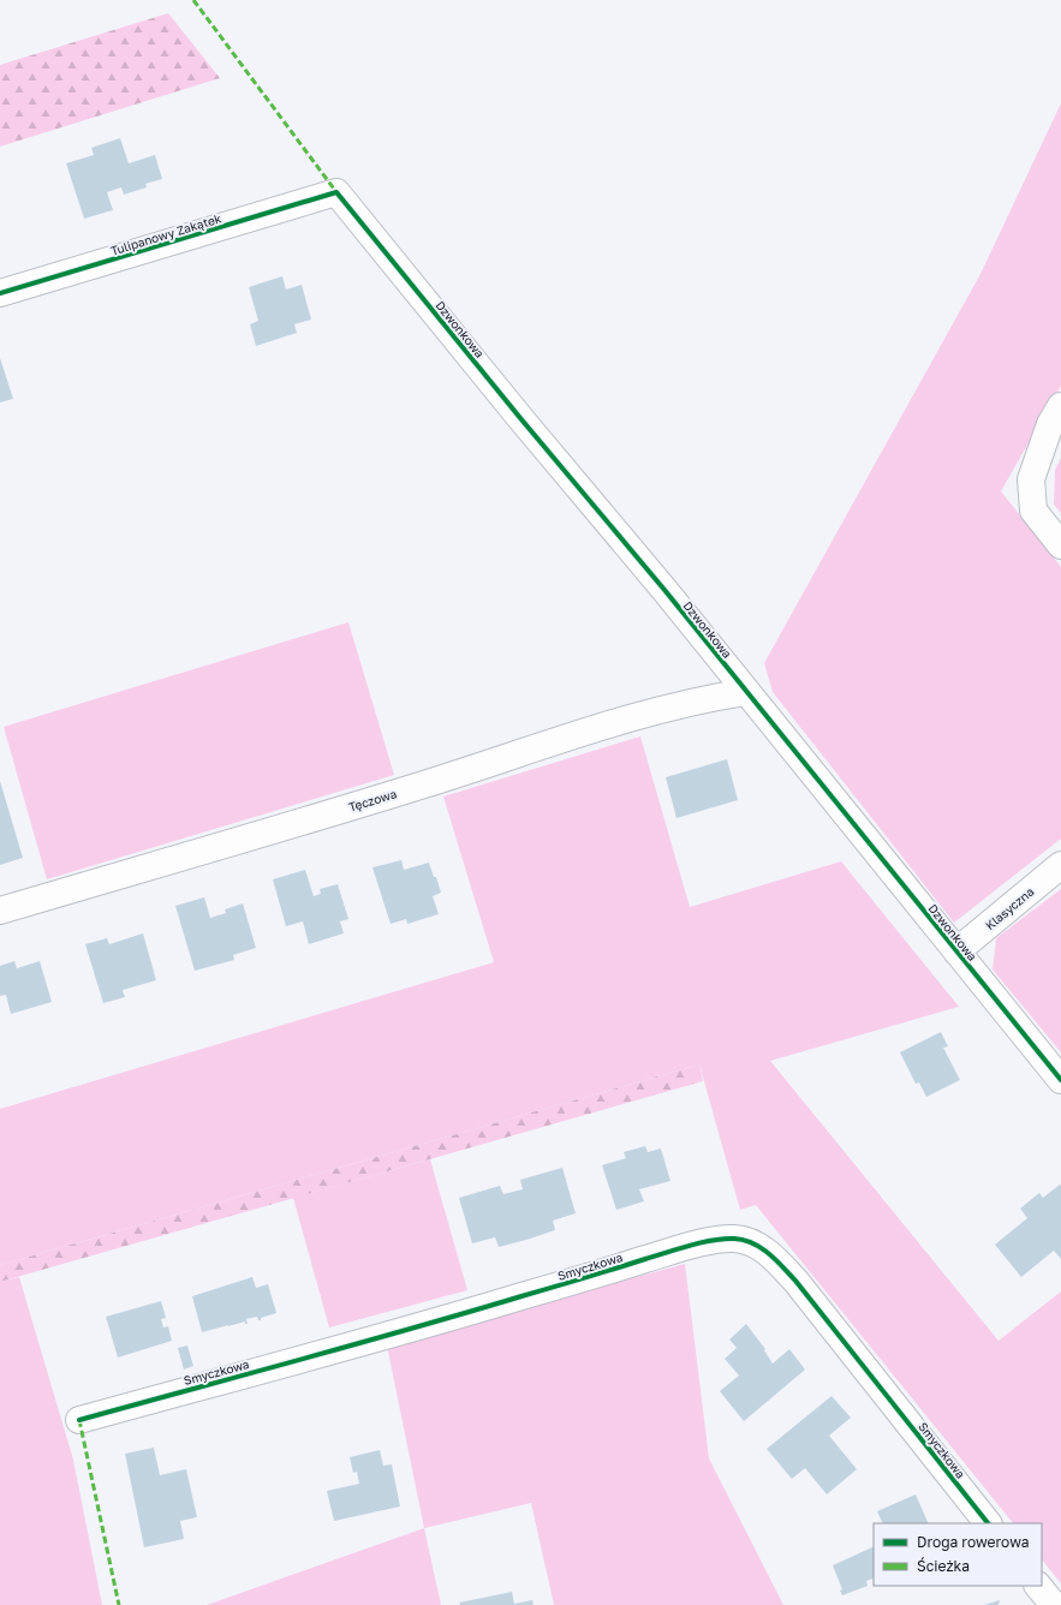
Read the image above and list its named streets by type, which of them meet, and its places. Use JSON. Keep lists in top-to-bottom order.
{
  "streets": {
    "street": [
      "Tulipanowy Zakątek",
      "Dzwonkowa",
      "Tęczowa",
      "Klasyczna",
      "Smyczkowa"
    ]
  },
  "crossings": [
    ["Tulipanowy Zakątek", "Dzwonkowa"],
    ["Dzwonkowa", "Tęczowa"],
    ["Dzwonkowa", "Klasyczna"]
  ],
  "legend": ["Droga rowerowa", "Ścieżka"]
}
